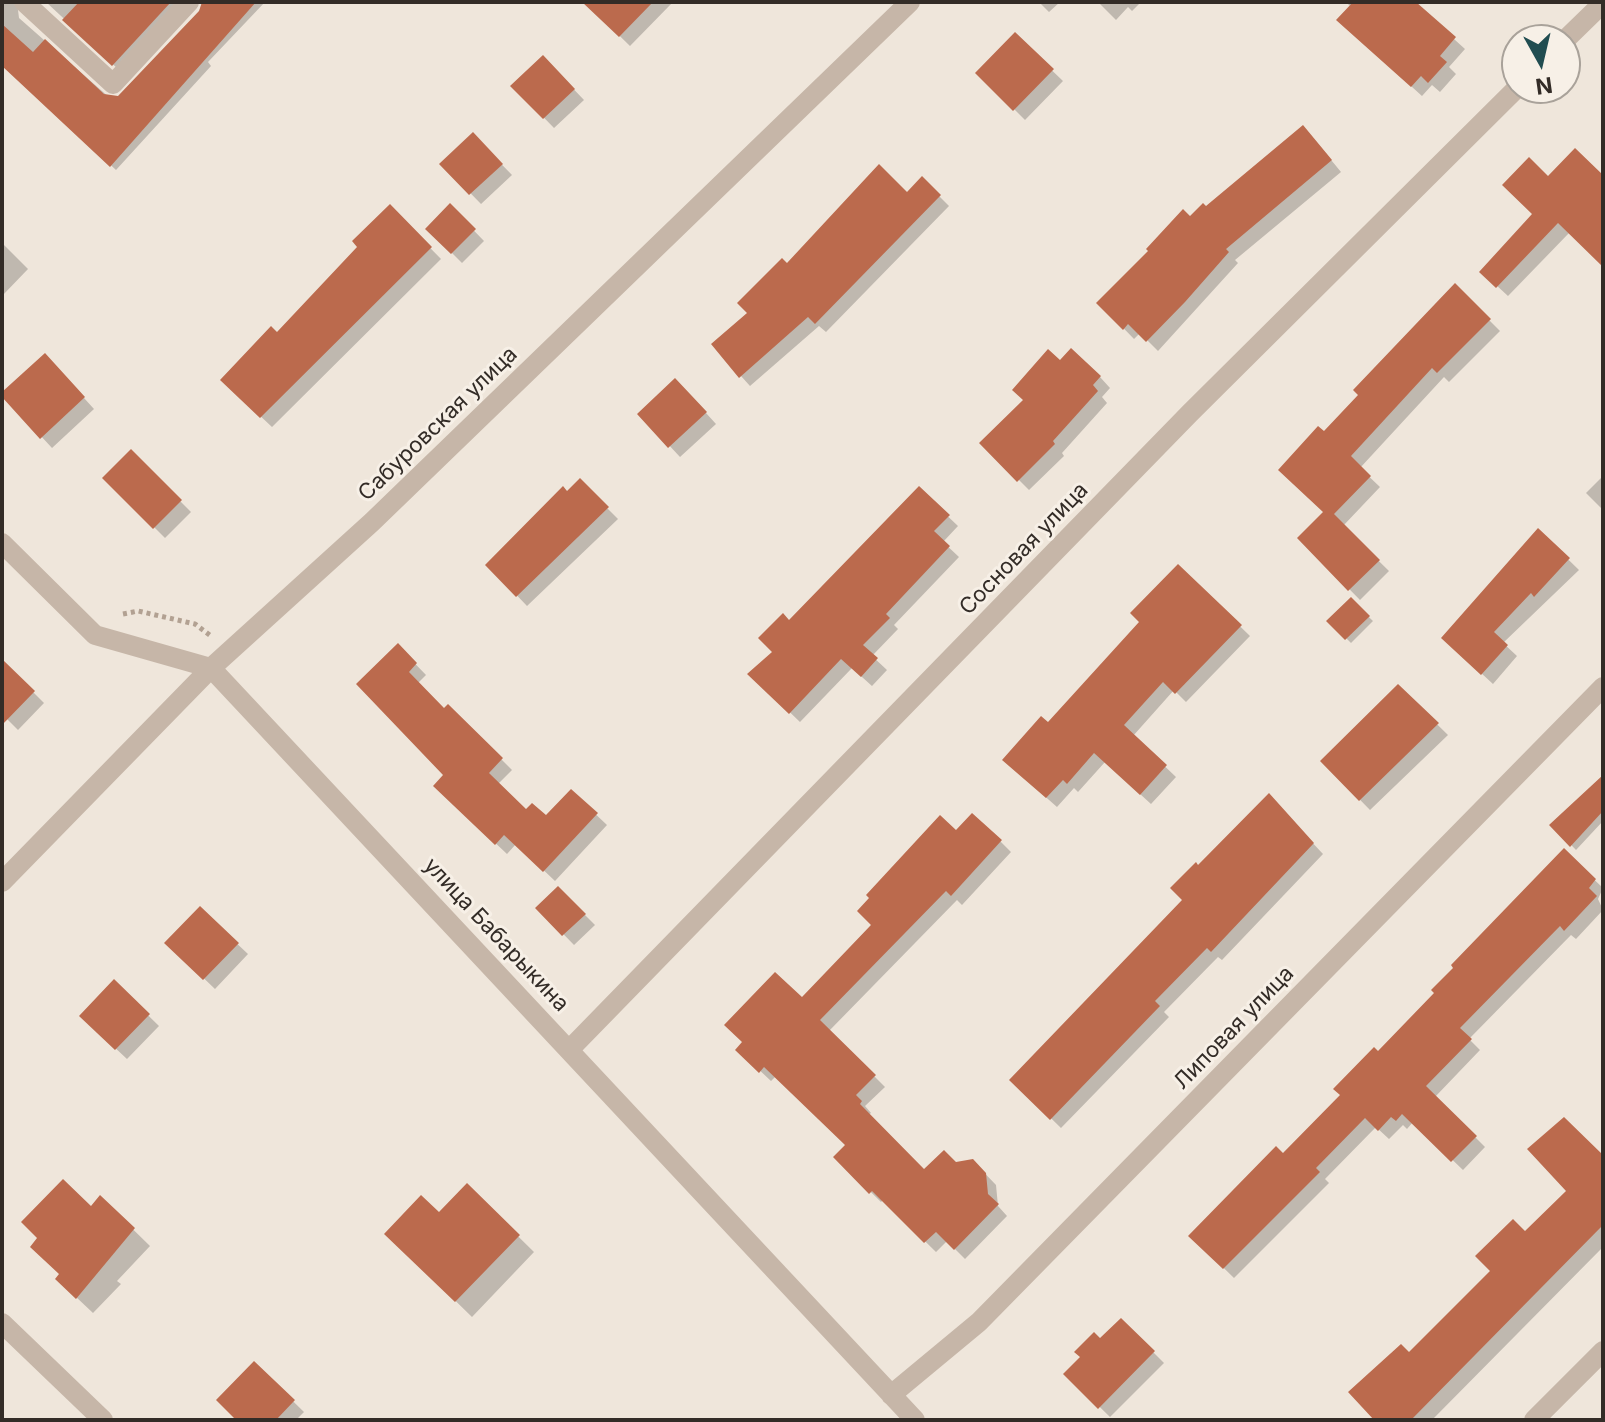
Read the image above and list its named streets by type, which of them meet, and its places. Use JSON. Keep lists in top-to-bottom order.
{
  "streets": {
    "street": [
      "Сабуровская улица",
      "Сосновая улица",
      "улица Бабарыкина",
      "Липовая улица"
    ]
  },
  "crossings": [
    ["Сабуровская улица", "улица Бабарыкина"],
    ["Сосновая улица", "улица Бабарыкина"],
    ["улица Бабарыкина", "Липовая улица"]
  ],
  "north": "bottom"
}
